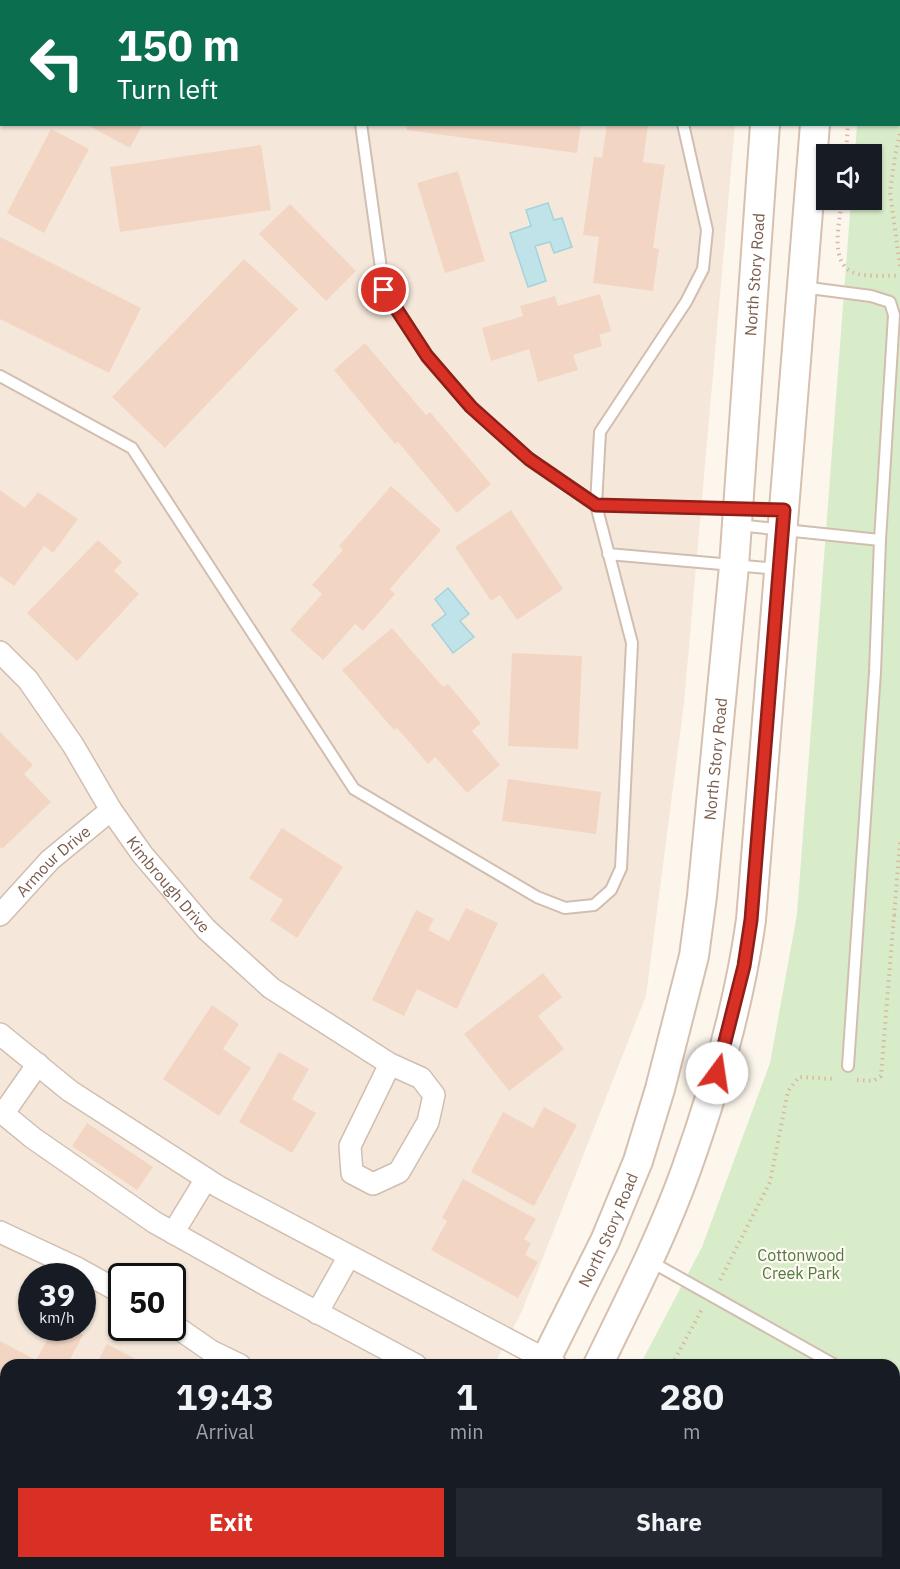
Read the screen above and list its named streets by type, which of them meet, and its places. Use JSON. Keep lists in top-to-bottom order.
{
  "streets": {
    "main road": ["North Story Road"],
    "street": ["Armour Drive", "Kimbrough Drive"]
  },
  "crossings": [
    ["Armour Drive", "Kimbrough Drive"]
  ],
  "parks": ["Cottonwood Creek Park"],
  "page": {
    "turn": ["150 m", "Turn left"],
    "speed": "39 km/h",
    "limit": "50",
    "eta": [
      "19:43",
      "Arrival",
      "1",
      "min",
      "280",
      "m"
    ],
    "buttons": ["Exit", "Share"]
  }
}
